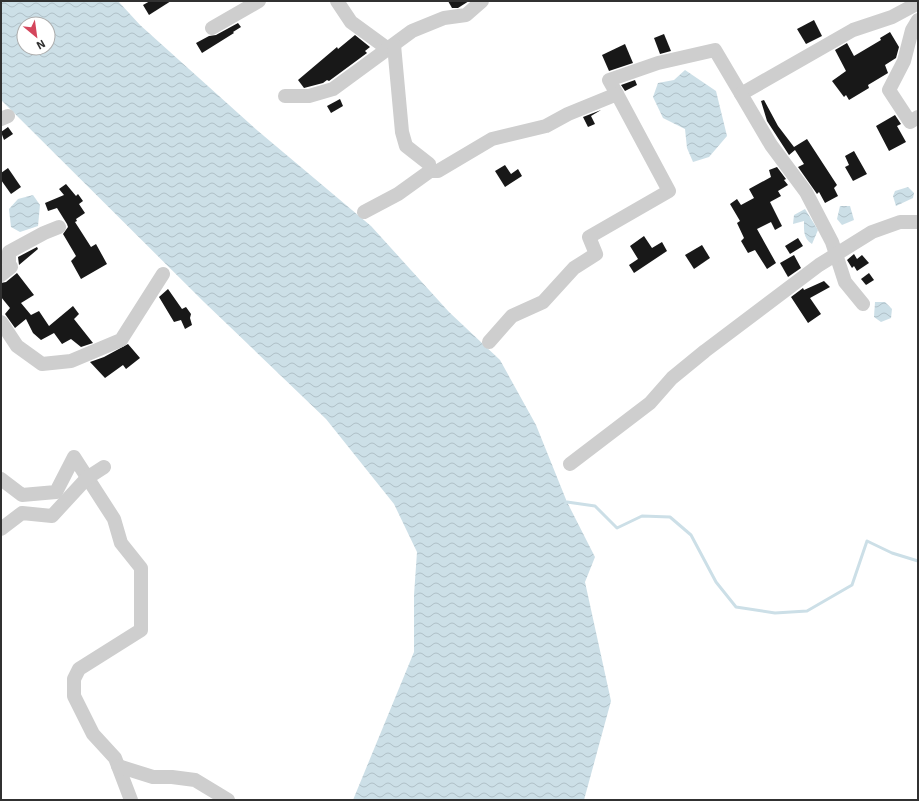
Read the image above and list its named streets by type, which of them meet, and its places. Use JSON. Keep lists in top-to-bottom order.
{
  "north": "bottom right"
}
